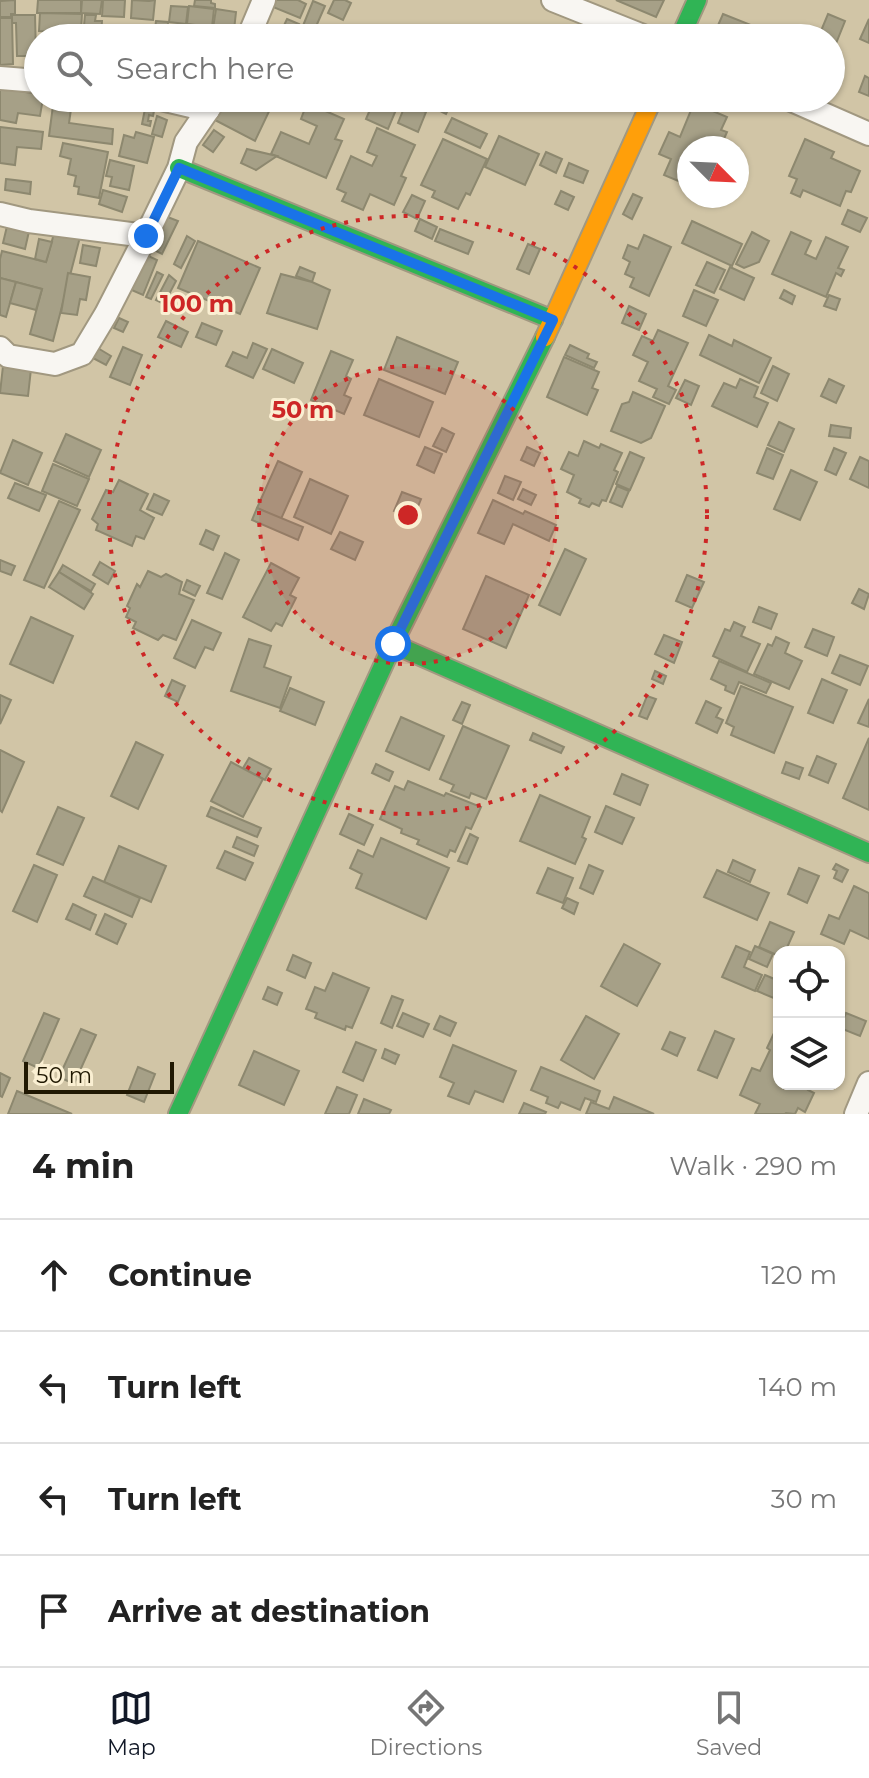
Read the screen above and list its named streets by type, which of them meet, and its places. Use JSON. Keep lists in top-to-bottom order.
{
  "scale_bar": "50 m",
  "north": "bottom right",
  "page": {
    "search": "Search here",
    "scale": "50 m",
    "heading": ["4 min", "Walk · 290 m"],
    "list": [
      ["Continue", "120 m"],
      ["Turn left", "140 m"],
      ["Turn left", "30 m"],
      "Arrive at destination"
    ],
    "nav": ["Map", "Directions", "Saved"]
  },
  "rings": ["100 m", "50 m"]
}
